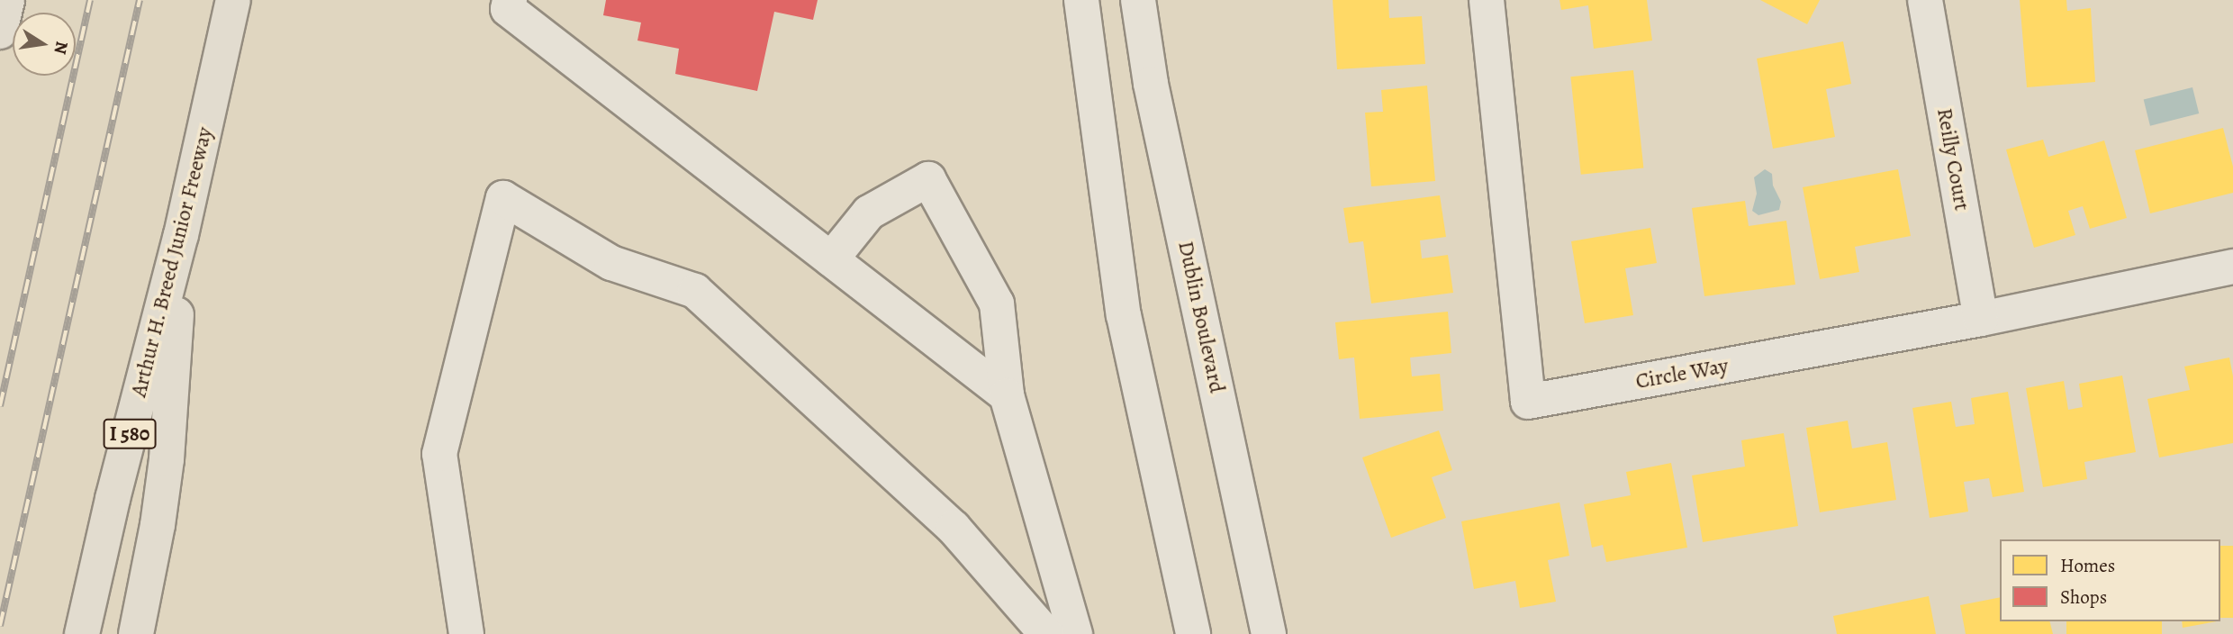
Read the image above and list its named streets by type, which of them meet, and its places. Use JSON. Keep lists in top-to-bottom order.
{
  "streets": {
    "highway": ["Arthur H. Breed Junior Freeway", "I 580"],
    "street": ["Reilly Court", "Dublin Boulevard", "Circle Way"]
  },
  "crossings": [
    ["Reilly Court", "Circle Way"]
  ],
  "legend": ["Homes", "Shops"],
  "north": "right"
}
